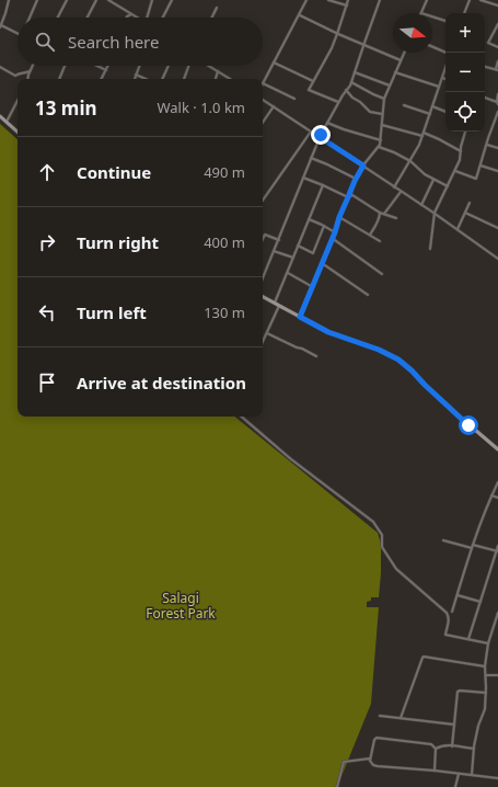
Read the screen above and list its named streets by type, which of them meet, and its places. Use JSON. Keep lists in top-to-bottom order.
{
  "parks": ["Salagi Forest Park"],
  "north": "right",
  "page": {
    "map_buttons": ["+", "−"],
    "search": "Search here",
    "heading": ["13 min", "Walk · 1.0 km"],
    "list": [
      ["Continue", "490 m"],
      ["Turn right", "400 m"],
      ["Turn left", "130 m"],
      "Arrive at destination"
    ]
  }
}
